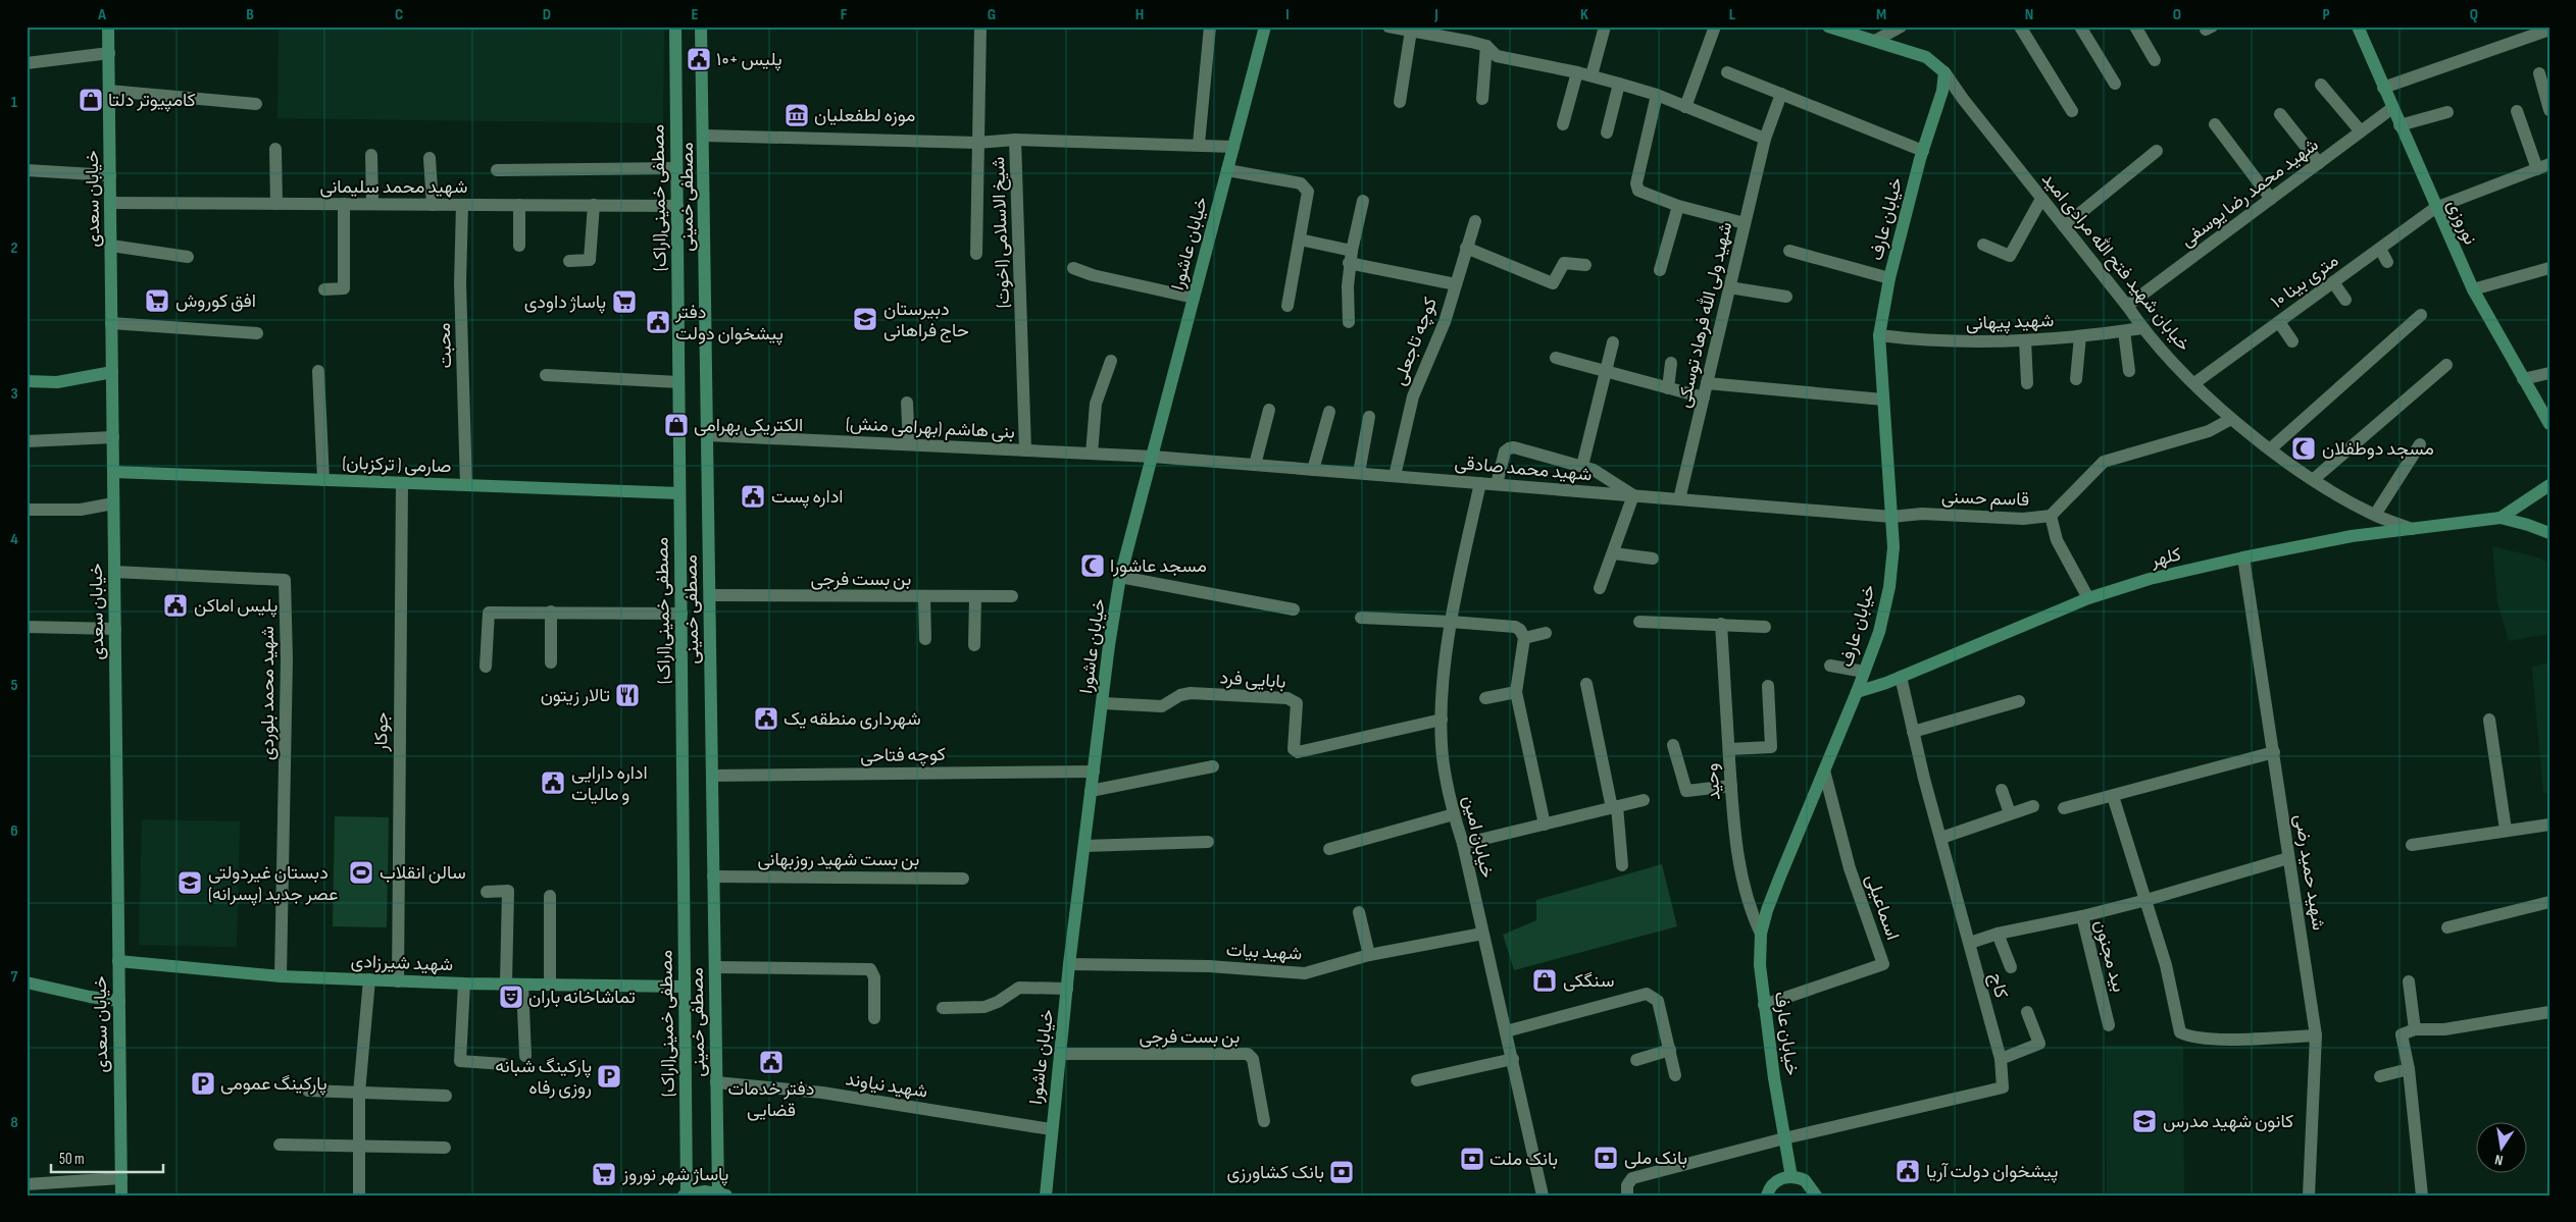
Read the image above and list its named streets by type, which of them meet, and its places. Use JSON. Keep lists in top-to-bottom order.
{
  "streets": {
    "main road": [
      "مصطفی خمینی",
      "مصطفی خمینی(اراک)",
      "خیابان سعدی",
      "خیابان عارف",
      "نوروزی",
      "خیابان عاشورا",
      "صارمی ( ترکزبان)",
      "کلهر",
      "شهید شیرزادی"
    ],
    "street": [
      "شهید محمد سلیمانی",
      "شهید محمد رضا یوسفی",
      "شیخ الاسلامی (اخوت)",
      "خیابان شهید فتح الله مرادی امید",
      "۱۰ متری بینا",
      "شهید ولی الله فرهاد توسکی",
      "شهید پیهانی",
      "کوچه تاجعلی",
      "محبت",
      "بنی هاشم (بهرامی منش)",
      "شهید محمد صادقی",
      "قاسم حسنی",
      "بن بست فرجی",
      "بابایی فرد",
      "شهید محمد بلوردی",
      "جوکار",
      "کوچه فتاحی",
      "وحید",
      "خیابان امین",
      "بن بست شهید روزبهانی",
      "شهید حمید رضی",
      "اسماعیلی",
      "شهید بیات",
      "بید مجنون",
      "کاج",
      "شهید نیاوند"
    ]
  },
  "crossings": [
    ["شهید محمد سلیمانی", "مصطفی خمینی(اراک)"],
    ["شهید محمد سلیمانی", "خیابان سعدی"],
    ["شهید محمد سلیمانی", "محبت"],
    ["شهید محمد رضا یوسفی", "نوروزی"],
    ["شهید محمد رضا یوسفی", "خیابان شهید فتح الله مرادی امید"],
    ["مصطفی خمینی", "بنی هاشم (بهرامی منش)"],
    ["مصطفی خمینی", "بن بست فرجی"],
    ["مصطفی خمینی", "کوچه فتاحی"],
    ["مصطفی خمینی", "بن بست شهید روزبهانی"],
    ["مصطفی خمینی", "شهید نیاوند"],
    ["مصطفی خمینی(اراک)", "صارمی ( ترکزبان)"],
    ["مصطفی خمینی(اراک)", "شهید شیرزادی"],
    ["خیابان سعدی", "صارمی ( ترکزبان)"],
    ["خیابان سعدی", "شهید محمد بلوردی"],
    ["خیابان سعدی", "شهید شیرزادی"],
    ["خیابان عارف", "خیابان شهید فتح الله مرادی امید"],
    ["خیابان عارف", "شهید پیهانی"],
    ["خیابان عارف", "شهید محمد صادقی"],
    ["خیابان عارف", "قاسم حسنی"],
    ["خیابان عارف", "کلهر"],
    ["خیابان عارف", "وحید"],
    ["خیابان عارف", "اسماعیلی"],
    ["خیابان عارف", "کاج"],
    ["نوروزی", "۱۰ متری بینا"],
    ["شیخ الاسلامی (اخوت)", "خیابان عاشورا"],
    ["شیخ الاسلامی (اخوت)", "بنی هاشم (بهرامی منش)"],
    ["خیابان عاشورا", "بنی هاشم (بهرامی منش)"],
    ["خیابان عاشورا", "شهید محمد صادقی"],
    ["خیابان عاشورا", "بن بست فرجی"],
    ["خیابان عاشورا", "بابایی فرد"],
    ["خیابان عاشورا", "کوچه فتاحی"],
    ["خیابان عاشورا", "شهید بیات"],
    ["خیابان عاشورا", "شهید نیاوند"],
    ["خیابان شهید فتح الله مرادی امید", "۱۰ متری بینا"],
    ["خیابان شهید فتح الله مرادی امید", "شهید پیهانی"],
    ["خیابان شهید فتح الله مرادی امید", "قاسم حسنی"],
    ["خیابان شهید فتح الله مرادی امید", "کلهر"],
    ["شهید ولی الله فرهاد توسکی", "شهید محمد صادقی"],
    ["کوچه تاجعلی", "شهید محمد صادقی"],
    ["محبت", "صارمی ( ترکزبان)"],
    ["بنی هاشم (بهرامی منش)", "شهید محمد صادقی"],
    ["صارمی ( ترکزبان)", "جوکار"],
    ["شهید محمد صادقی", "قاسم حسنی"],
    ["شهید محمد صادقی", "خیابان امین"],
    ["کلهر", "شهید حمید رضی"],
    ["کلهر", "کاج"],
    ["بابایی فرد", "خیابان امین"],
    ["شهید محمد بلوردی", "شهید شیرزادی"],
    ["جوکار", "شهید شیرزادی"],
    ["خیابان امین", "شهید بیات"],
    ["بید مجنون", "کاج"]
  ],
  "places": {
    "public building": [
      "پلیس +۱۰",
      "دفتر پیشخوان دولت",
      "اداره پست",
      "پلیس اماکن",
      "شهرداری منطقه یک",
      "اداره دارایی و مالیات",
      "دفتر خدمات قضایی",
      "پیشخوان دولت آریا"
    ],
    "shop": ["کامپیوتر دلتا", "الکتریکی بهرامی", "سنگکی"],
    "museum": ["موزه لطفعلیان"],
    "supermarket": ["افق کوروش", "پاساژ داودی", "پاساژ شهر نوروز"],
    "school or university": ["دبیرستان حاج فراهانی", "دبستان غیردولتی عصر جدید (پسرانه)", "کانون شهید مدرس"],
    "mosque": ["مسجد دوطفلان", "مسجد عاشورا"],
    "restaurant": ["تالار زیتون"],
    "sports": ["سالن انقلاب"],
    "theatre": ["تماشاخانه باران"],
    "parking": ["پارکینگ شبانه روزی رفاه", "پارکینگ عمومی"],
    "bank": ["بانک ملی", "بانک ملت", "بانک کشاورزی"]
  },
  "scale_bar": "50 m",
  "north": "bottom",
  "grid": {
    "columns": [
      "A",
      "B",
      "C",
      "D",
      "E",
      "F",
      "G",
      "H",
      "I",
      "J",
      "K",
      "L",
      "M",
      "N",
      "O",
      "P",
      "Q"
    ],
    "rows": [
      "1",
      "2",
      "3",
      "4",
      "5",
      "6",
      "7",
      "8"
    ]
  }
}
